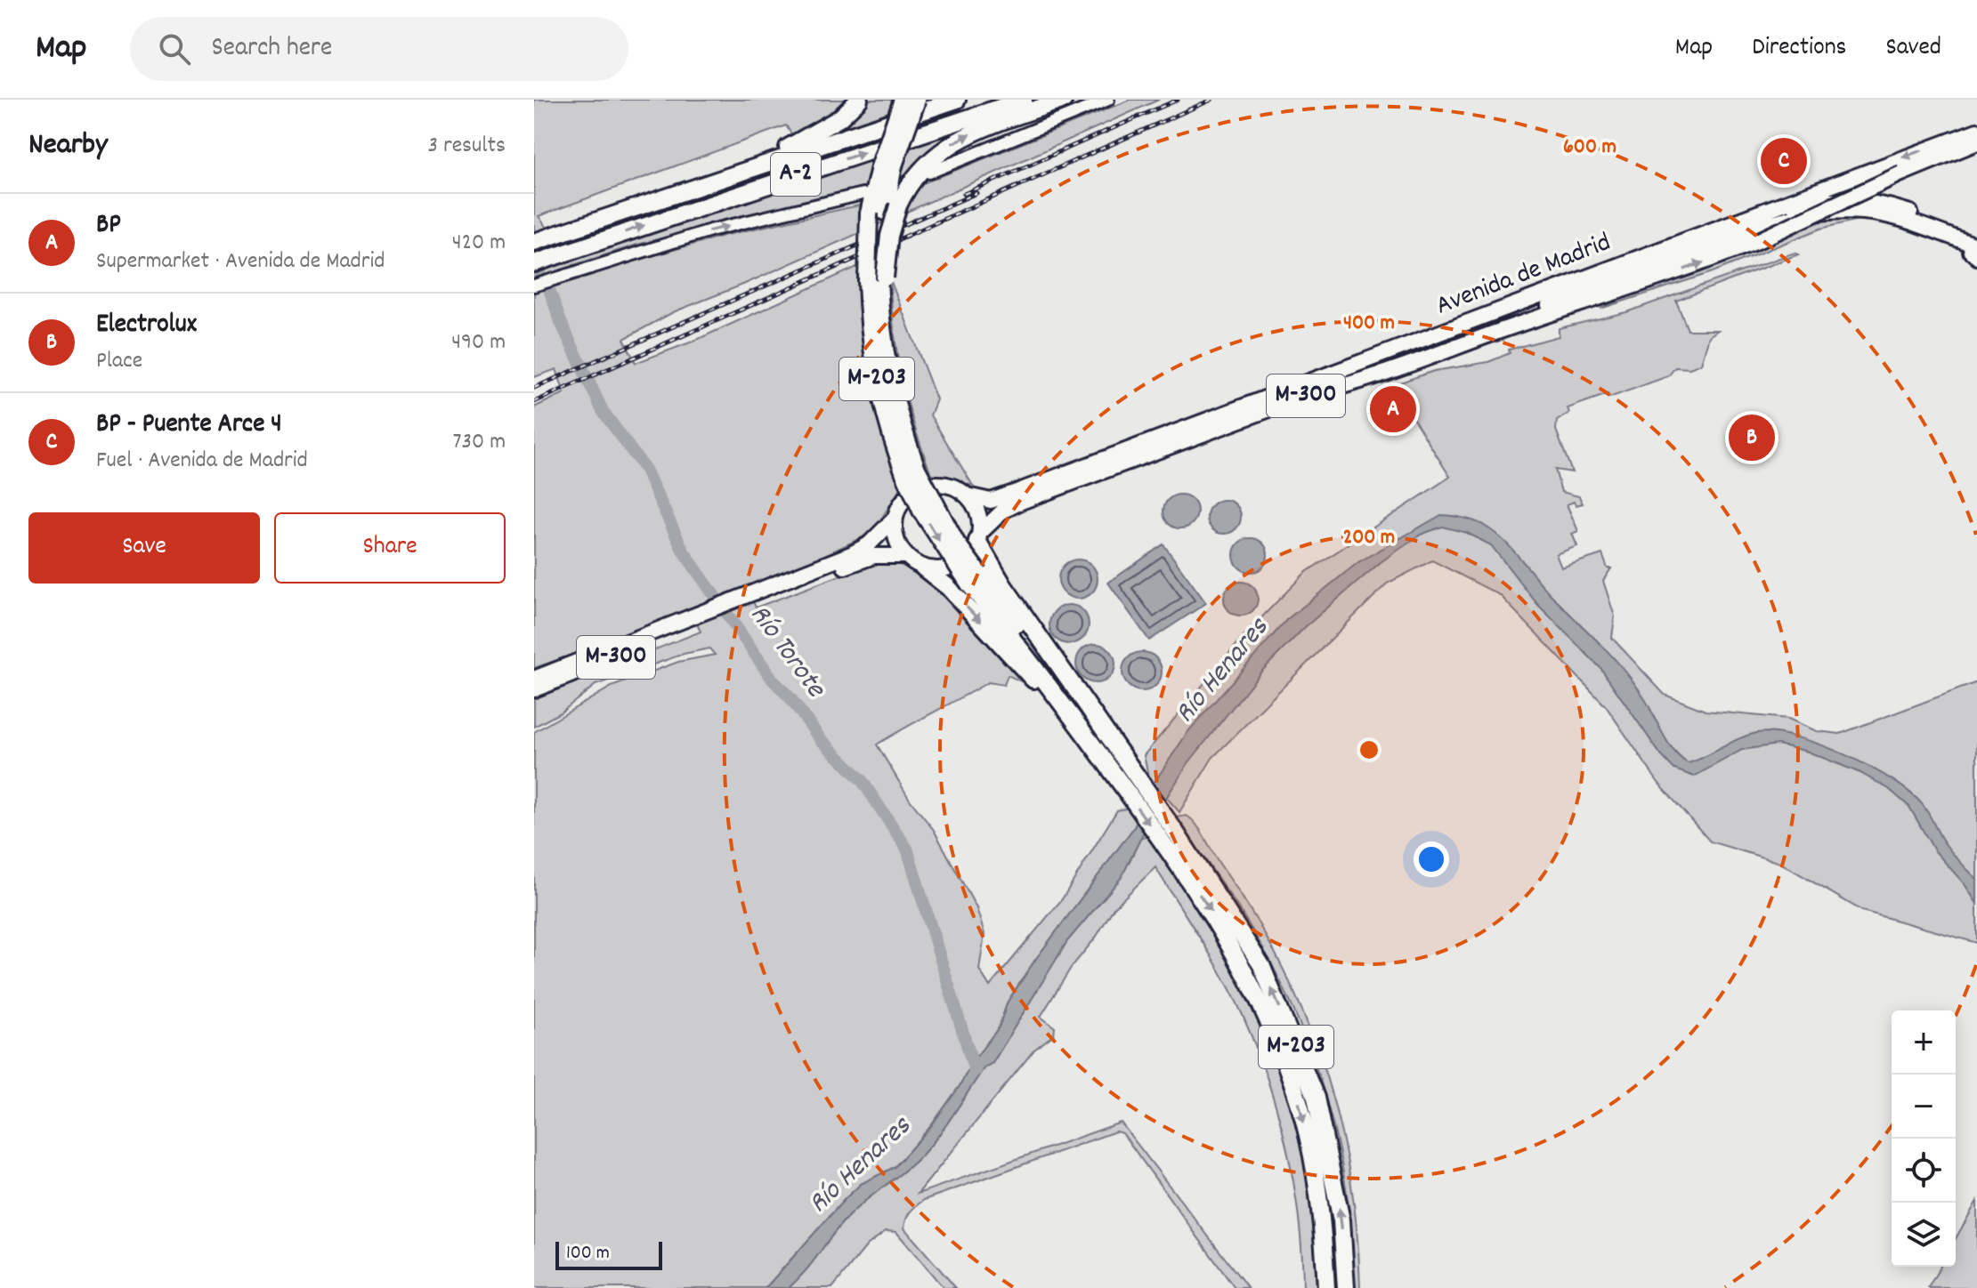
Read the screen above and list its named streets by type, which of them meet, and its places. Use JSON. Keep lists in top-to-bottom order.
{
  "streets": {
    "highway": ["A-2", "M-203"],
    "main road": ["Avenida de Madrid", "M-300"]
  },
  "crossings": [
    ["Avenida de Madrid", "M-203"],
    ["Avenida de Madrid", "M-300"],
    ["M-203", "M-300"]
  ],
  "water": ["Río Torote", "Río Henares"],
  "scale_bar": "100 m",
  "page": {
    "header": "Map",
    "search": "Search here",
    "nav": ["Map", "Directions", "Saved"],
    "heading": ["Nearby", "3 results"],
    "pins": ["C", "A", "B"],
    "list": [
      {
        "mark": "A",
        "name": "BP",
        "note": "Supermarket · Avenida de Madrid",
        "value": "420 m"
      },
      {
        "mark": "B",
        "name": "Electrolux",
        "note": "Place",
        "value": "490 m"
      },
      {
        "mark": "C",
        "name": "BP - Puente Arce 4",
        "note": "Fuel · Avenida de Madrid",
        "value": "730 m"
      }
    ],
    "buttons": ["Save", "Share"],
    "map_buttons": ["+", "−"],
    "scale": "100 m"
  },
  "rings": ["600 m", "400 m", "200 m"]
}
